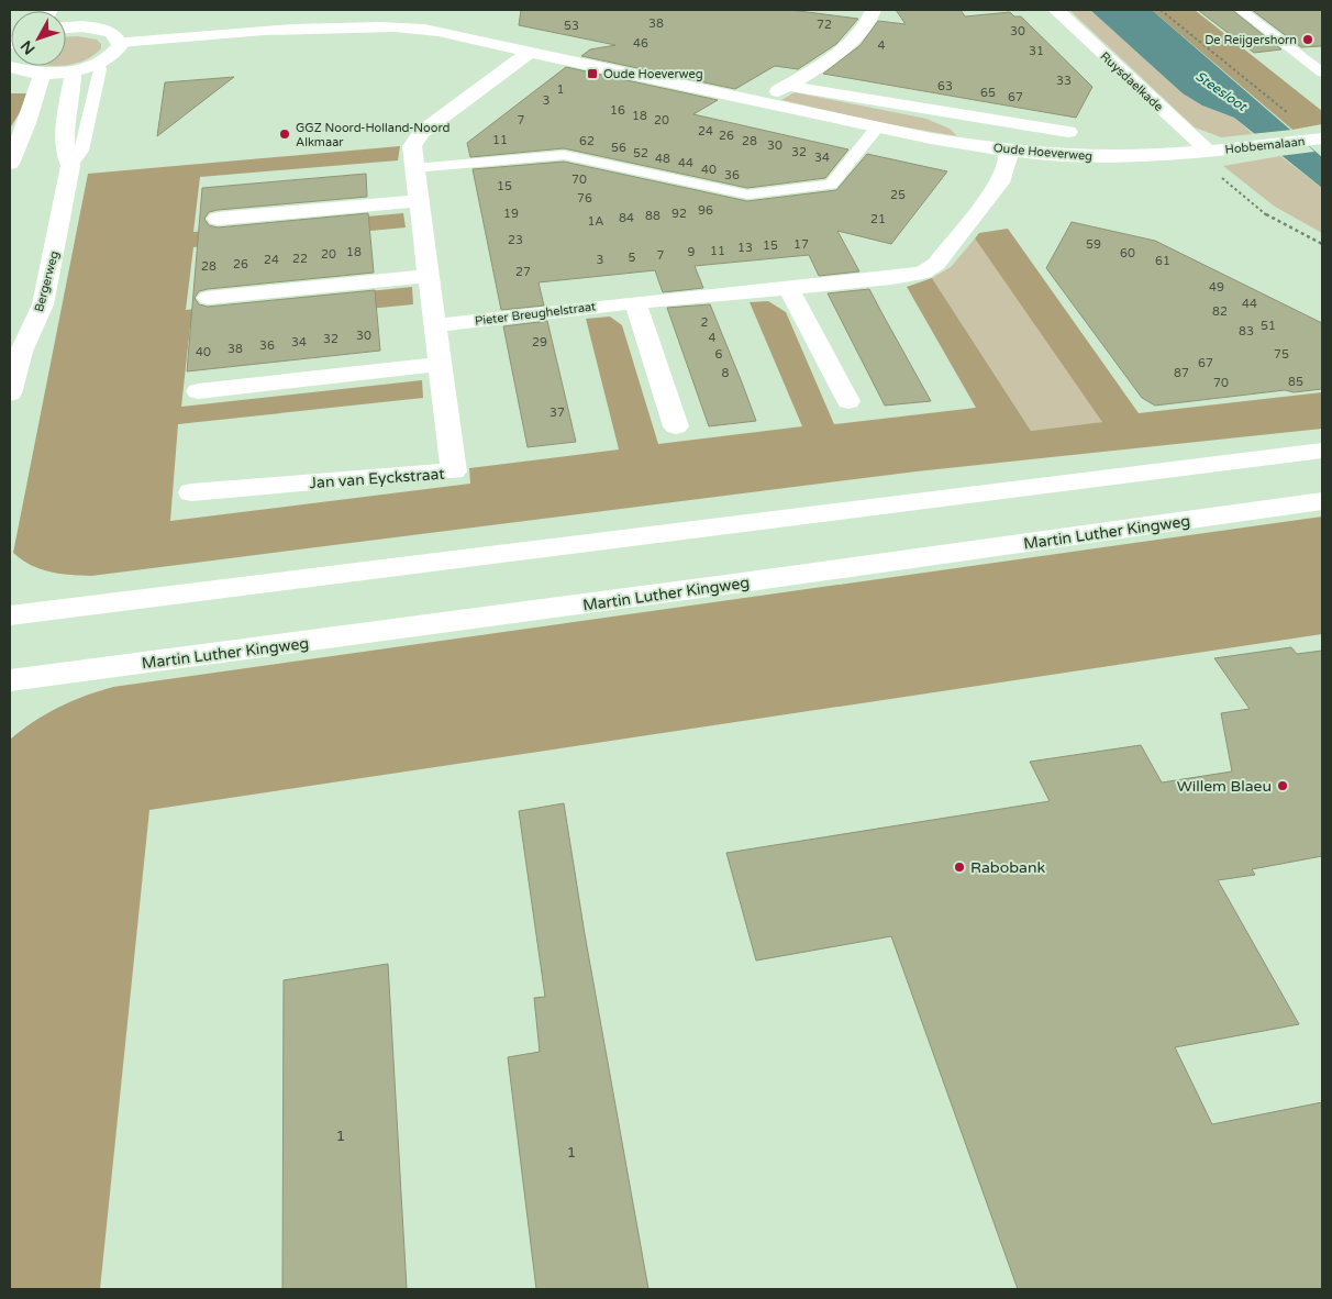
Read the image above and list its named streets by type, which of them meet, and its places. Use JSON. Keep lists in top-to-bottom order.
{
  "streets": {
    "main road": [
      "Ruysdaelkade",
      "Hobbemalaan",
      "Oude Hoeverweg",
      "Bergerweg",
      "Pieter Breughelstraat",
      "Jan van Eyckstraat",
      "Martin Luther Kingweg"
    ]
  },
  "crossings": [
    ["Ruysdaelkade", "Hobbemalaan"],
    ["Ruysdaelkade", "Oude Hoeverweg"],
    ["Hobbemalaan", "Oude Hoeverweg"],
    ["Oude Hoeverweg", "Pieter Breughelstraat"],
    ["Oude Hoeverweg", "Jan van Eyckstraat"],
    ["Pieter Breughelstraat", "Jan van Eyckstraat"]
  ],
  "water": ["Steesloot"],
  "places": {
    "other": [
      "De Reijgershorn",
      "GGZ Noord-Holland-Noord Alkmaar",
      "Willem Blaeu",
      "Rabobank"
    ],
    "transit": ["Oude Hoeverweg"]
  },
  "house_numbers": [
    "38",
    "72",
    "53",
    "30",
    "46",
    "4",
    "31",
    "33",
    "63",
    "1",
    "65",
    "67",
    "3",
    "16",
    "18",
    "7",
    "20",
    "24",
    "26",
    "11",
    "62",
    "28",
    "30",
    "56",
    "32",
    "52",
    "34",
    "48",
    "44",
    "40",
    "36",
    "70",
    "15",
    "25",
    "76",
    "96",
    "19",
    "92",
    "88",
    "84",
    "21",
    "1A",
    "23",
    "17",
    "59",
    "15",
    "13",
    "11",
    "18",
    "9",
    "60",
    "20",
    "7",
    "5",
    "22",
    "24",
    "3",
    "61",
    "26",
    "28",
    "27",
    "49",
    "44",
    "82",
    "2",
    "51",
    "83",
    "30",
    "4",
    "32",
    "34",
    "29",
    "36",
    "38",
    "40",
    "6",
    "75",
    "67",
    "8",
    "87",
    "85",
    "70",
    "37",
    "1",
    "1"
  ],
  "north": "bottom left"
}
